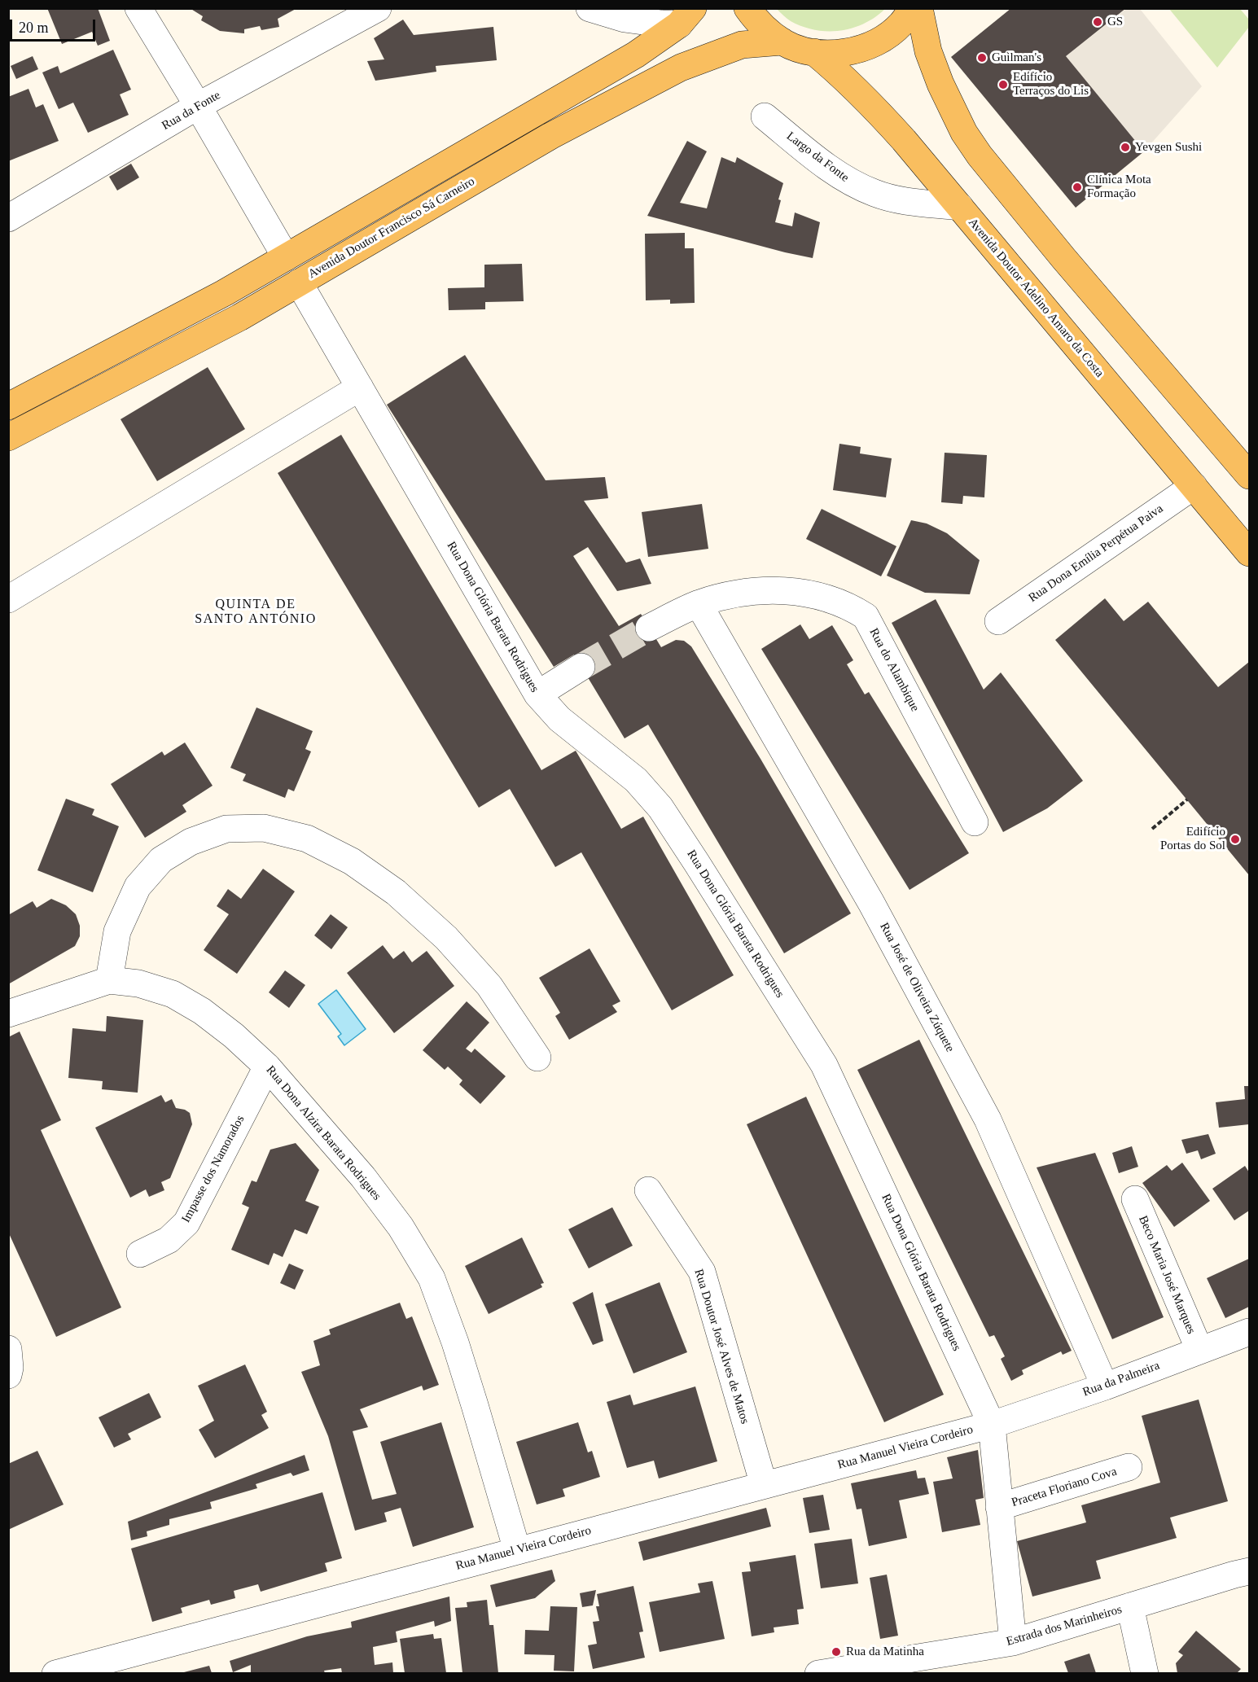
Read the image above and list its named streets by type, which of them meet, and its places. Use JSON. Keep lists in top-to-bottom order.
{
  "streets": {
    "main road": ["Avenida Doutor Francisco Sá Carneiro", "Avenida Doutor Adelino Amaro da Costa"],
    "street": [
      "Rua da Fonte",
      "Largo da Fonte",
      "Rua Dona Emília Perpétua Paiva",
      "Rua Dona Glória Barata Rodrigues",
      "Rua do Alambique",
      "Rua José de Oliveira Zúquete",
      "Rua Dona Alzira Barata Rodrigues",
      "Impasse dos Namorados",
      "Beco Maria José Marques",
      "Rua Doutor José Alves de Matos",
      "Rua da Palmeira",
      "Rua Manuel Vieira Cordeiro",
      "Praceta Floriano Cova",
      "Estrada dos Marinheiros"
    ]
  },
  "crossings": [
    ["Largo da Fonte", "Avenida Doutor Adelino Amaro da Costa"],
    ["Avenida Doutor Francisco Sá Carneiro", "Rua Dona Glória Barata Rodrigues"],
    ["Avenida Doutor Adelino Amaro da Costa", "Rua Dona Emília Perpétua Paiva"],
    ["Rua Dona Glória Barata Rodrigues", "Rua da Palmeira"],
    ["Rua Dona Glória Barata Rodrigues", "Rua Manuel Vieira Cordeiro"],
    ["Rua Dona Glória Barata Rodrigues", "Praceta Floriano Cova"],
    ["Rua Dona Glória Barata Rodrigues", "Estrada dos Marinheiros"],
    ["Rua do Alambique", "Rua José de Oliveira Zúquete"],
    ["Rua José de Oliveira Zúquete", "Rua da Palmeira"],
    ["Rua Dona Alzira Barata Rodrigues", "Impasse dos Namorados"],
    ["Rua Dona Alzira Barata Rodrigues", "Rua Manuel Vieira Cordeiro"],
    ["Beco Maria José Marques", "Rua da Palmeira"],
    ["Rua Doutor José Alves de Matos", "Rua Manuel Vieira Cordeiro"],
    ["Rua da Palmeira", "Rua Manuel Vieira Cordeiro"]
  ],
  "districts": ["QUINTA DE SANTO ANTÓNIO"],
  "places": [
    "GS",
    "Guilman's",
    "Edifício Terraços do Lis",
    "Yevgen Sushi",
    "Clínica Mota Formação",
    "Edifício Portas do Sol",
    "Rua da Matinha"
  ],
  "scale_bar": "20 m"
}
